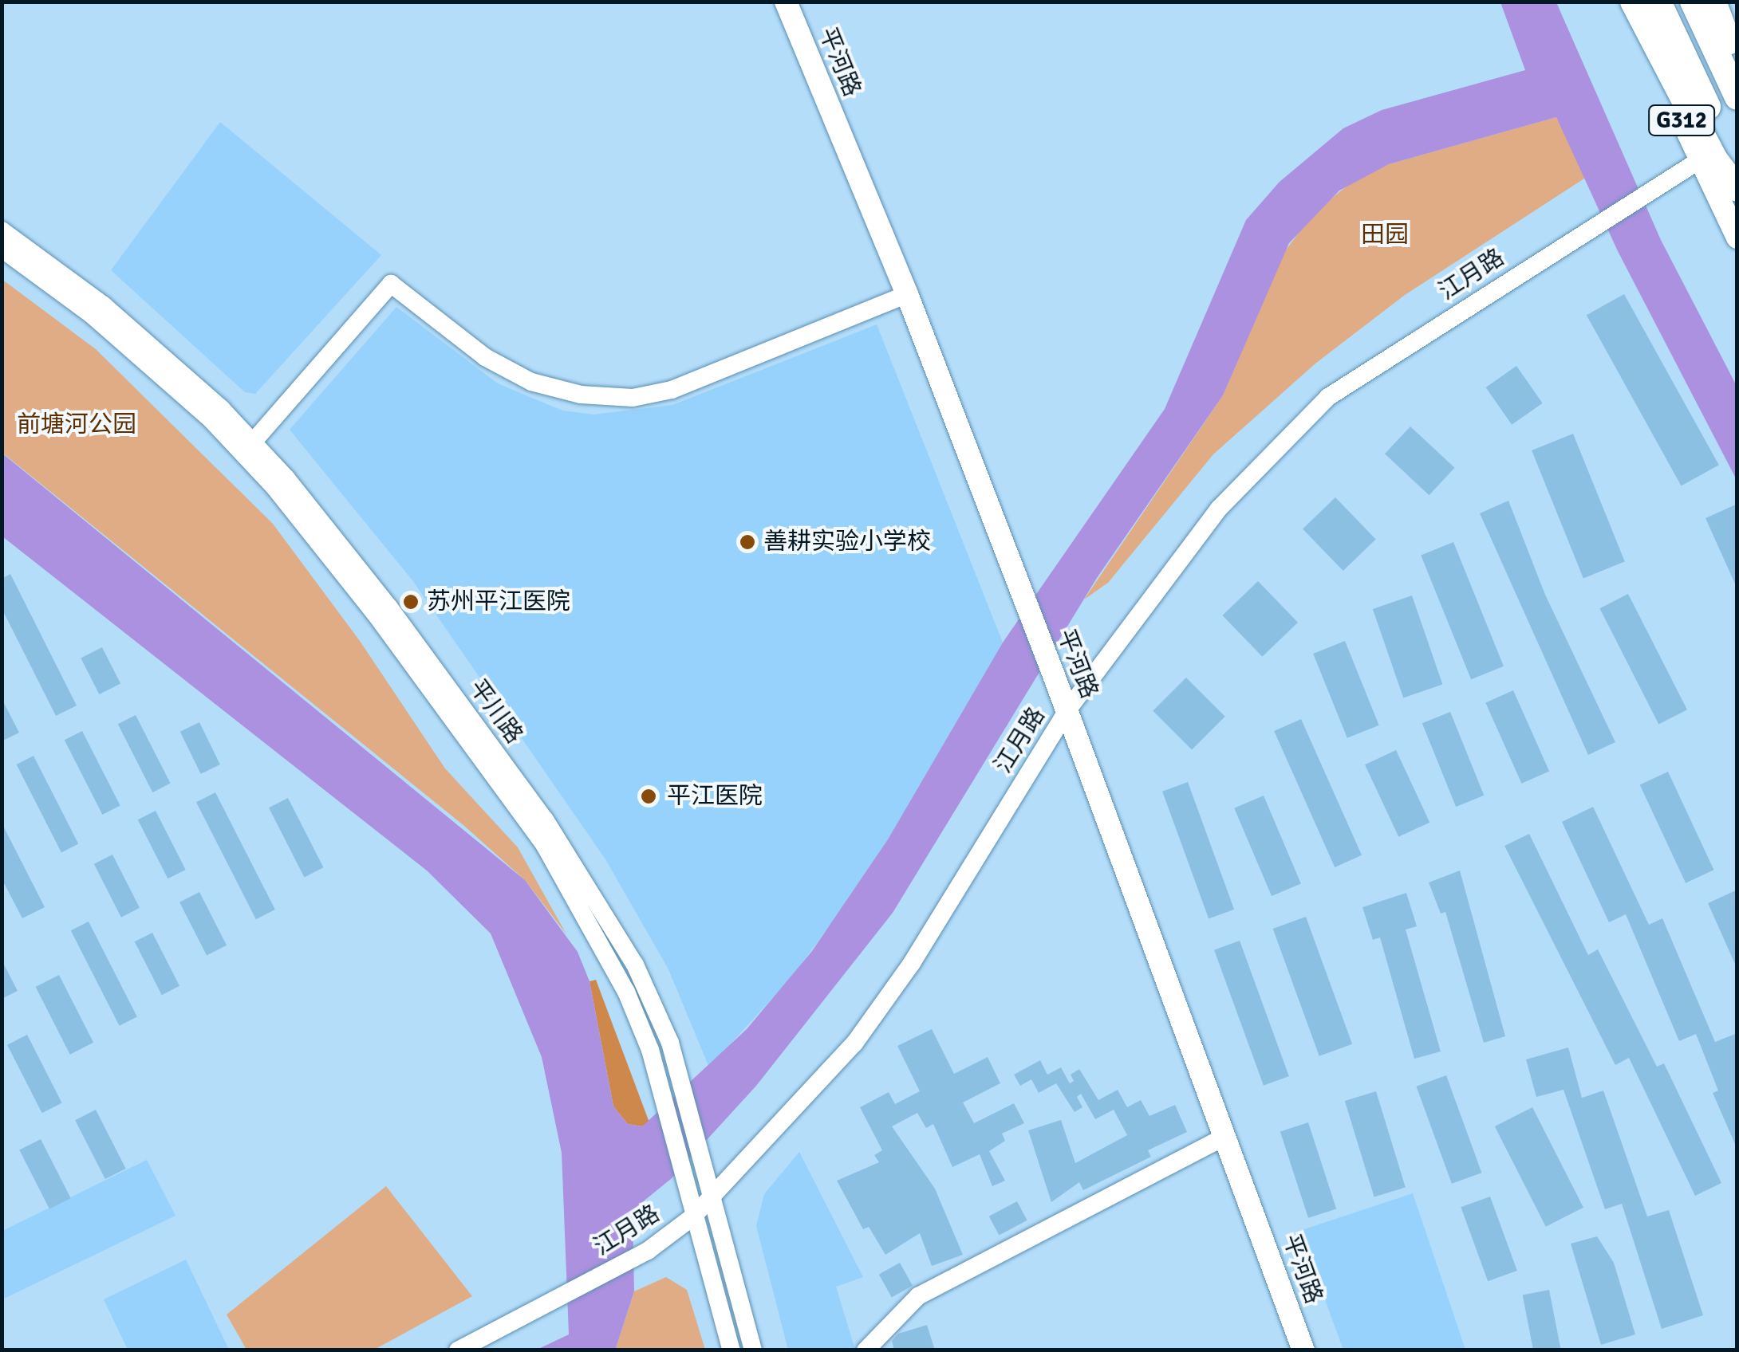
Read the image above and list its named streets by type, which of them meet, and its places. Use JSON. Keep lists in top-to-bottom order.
{
  "streets": {
    "main road": ["平河路", "G312"],
    "street": ["江月路", "平川路"]
  },
  "crossings": [
    ["平河路", "江月路"],
    ["G312", "江月路"],
    ["江月路", "平川路"]
  ],
  "parks": ["田园", "前塘河公园"],
  "places": ["善耕实验小学校", "苏州平江医院", "平江医院"]
}
